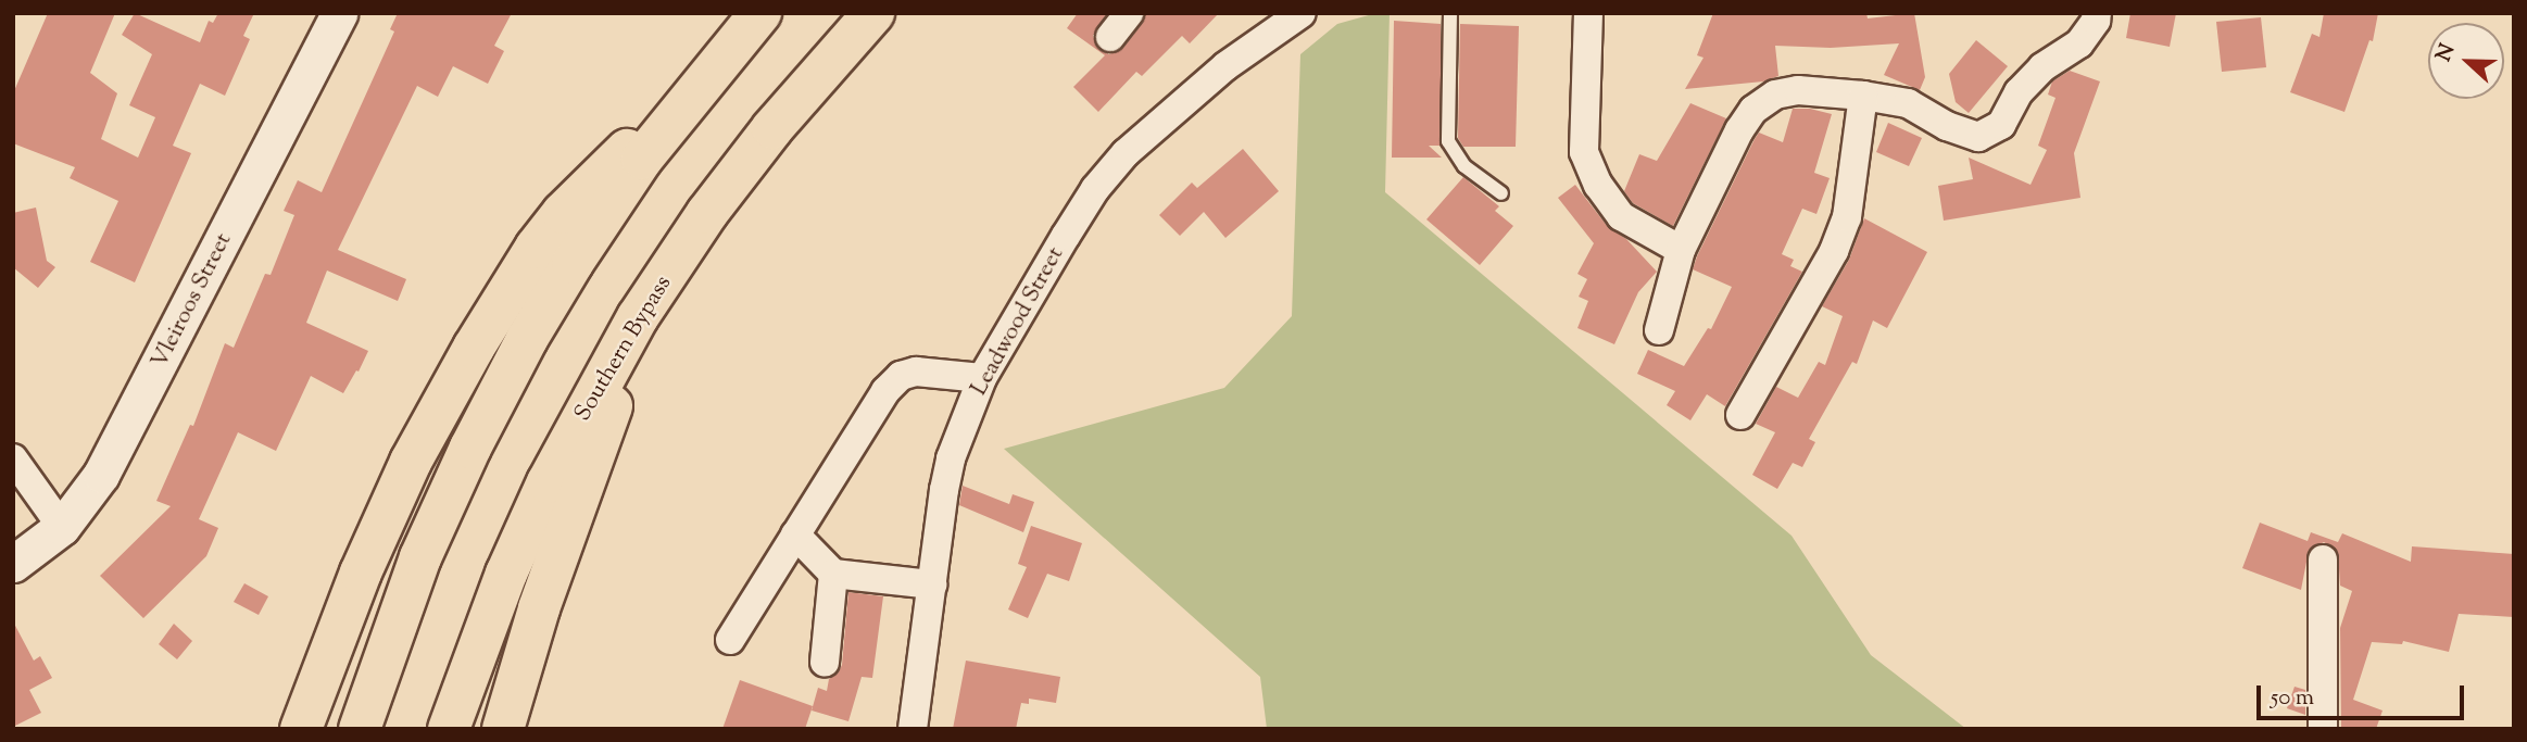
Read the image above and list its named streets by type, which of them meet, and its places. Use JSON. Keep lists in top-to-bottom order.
{
  "streets": {
    "highway": ["Southern Bypass"],
    "street": ["Vleiroos Street", "Leadwood Street"]
  },
  "scale_bar": "50 m",
  "north": "left"
}
